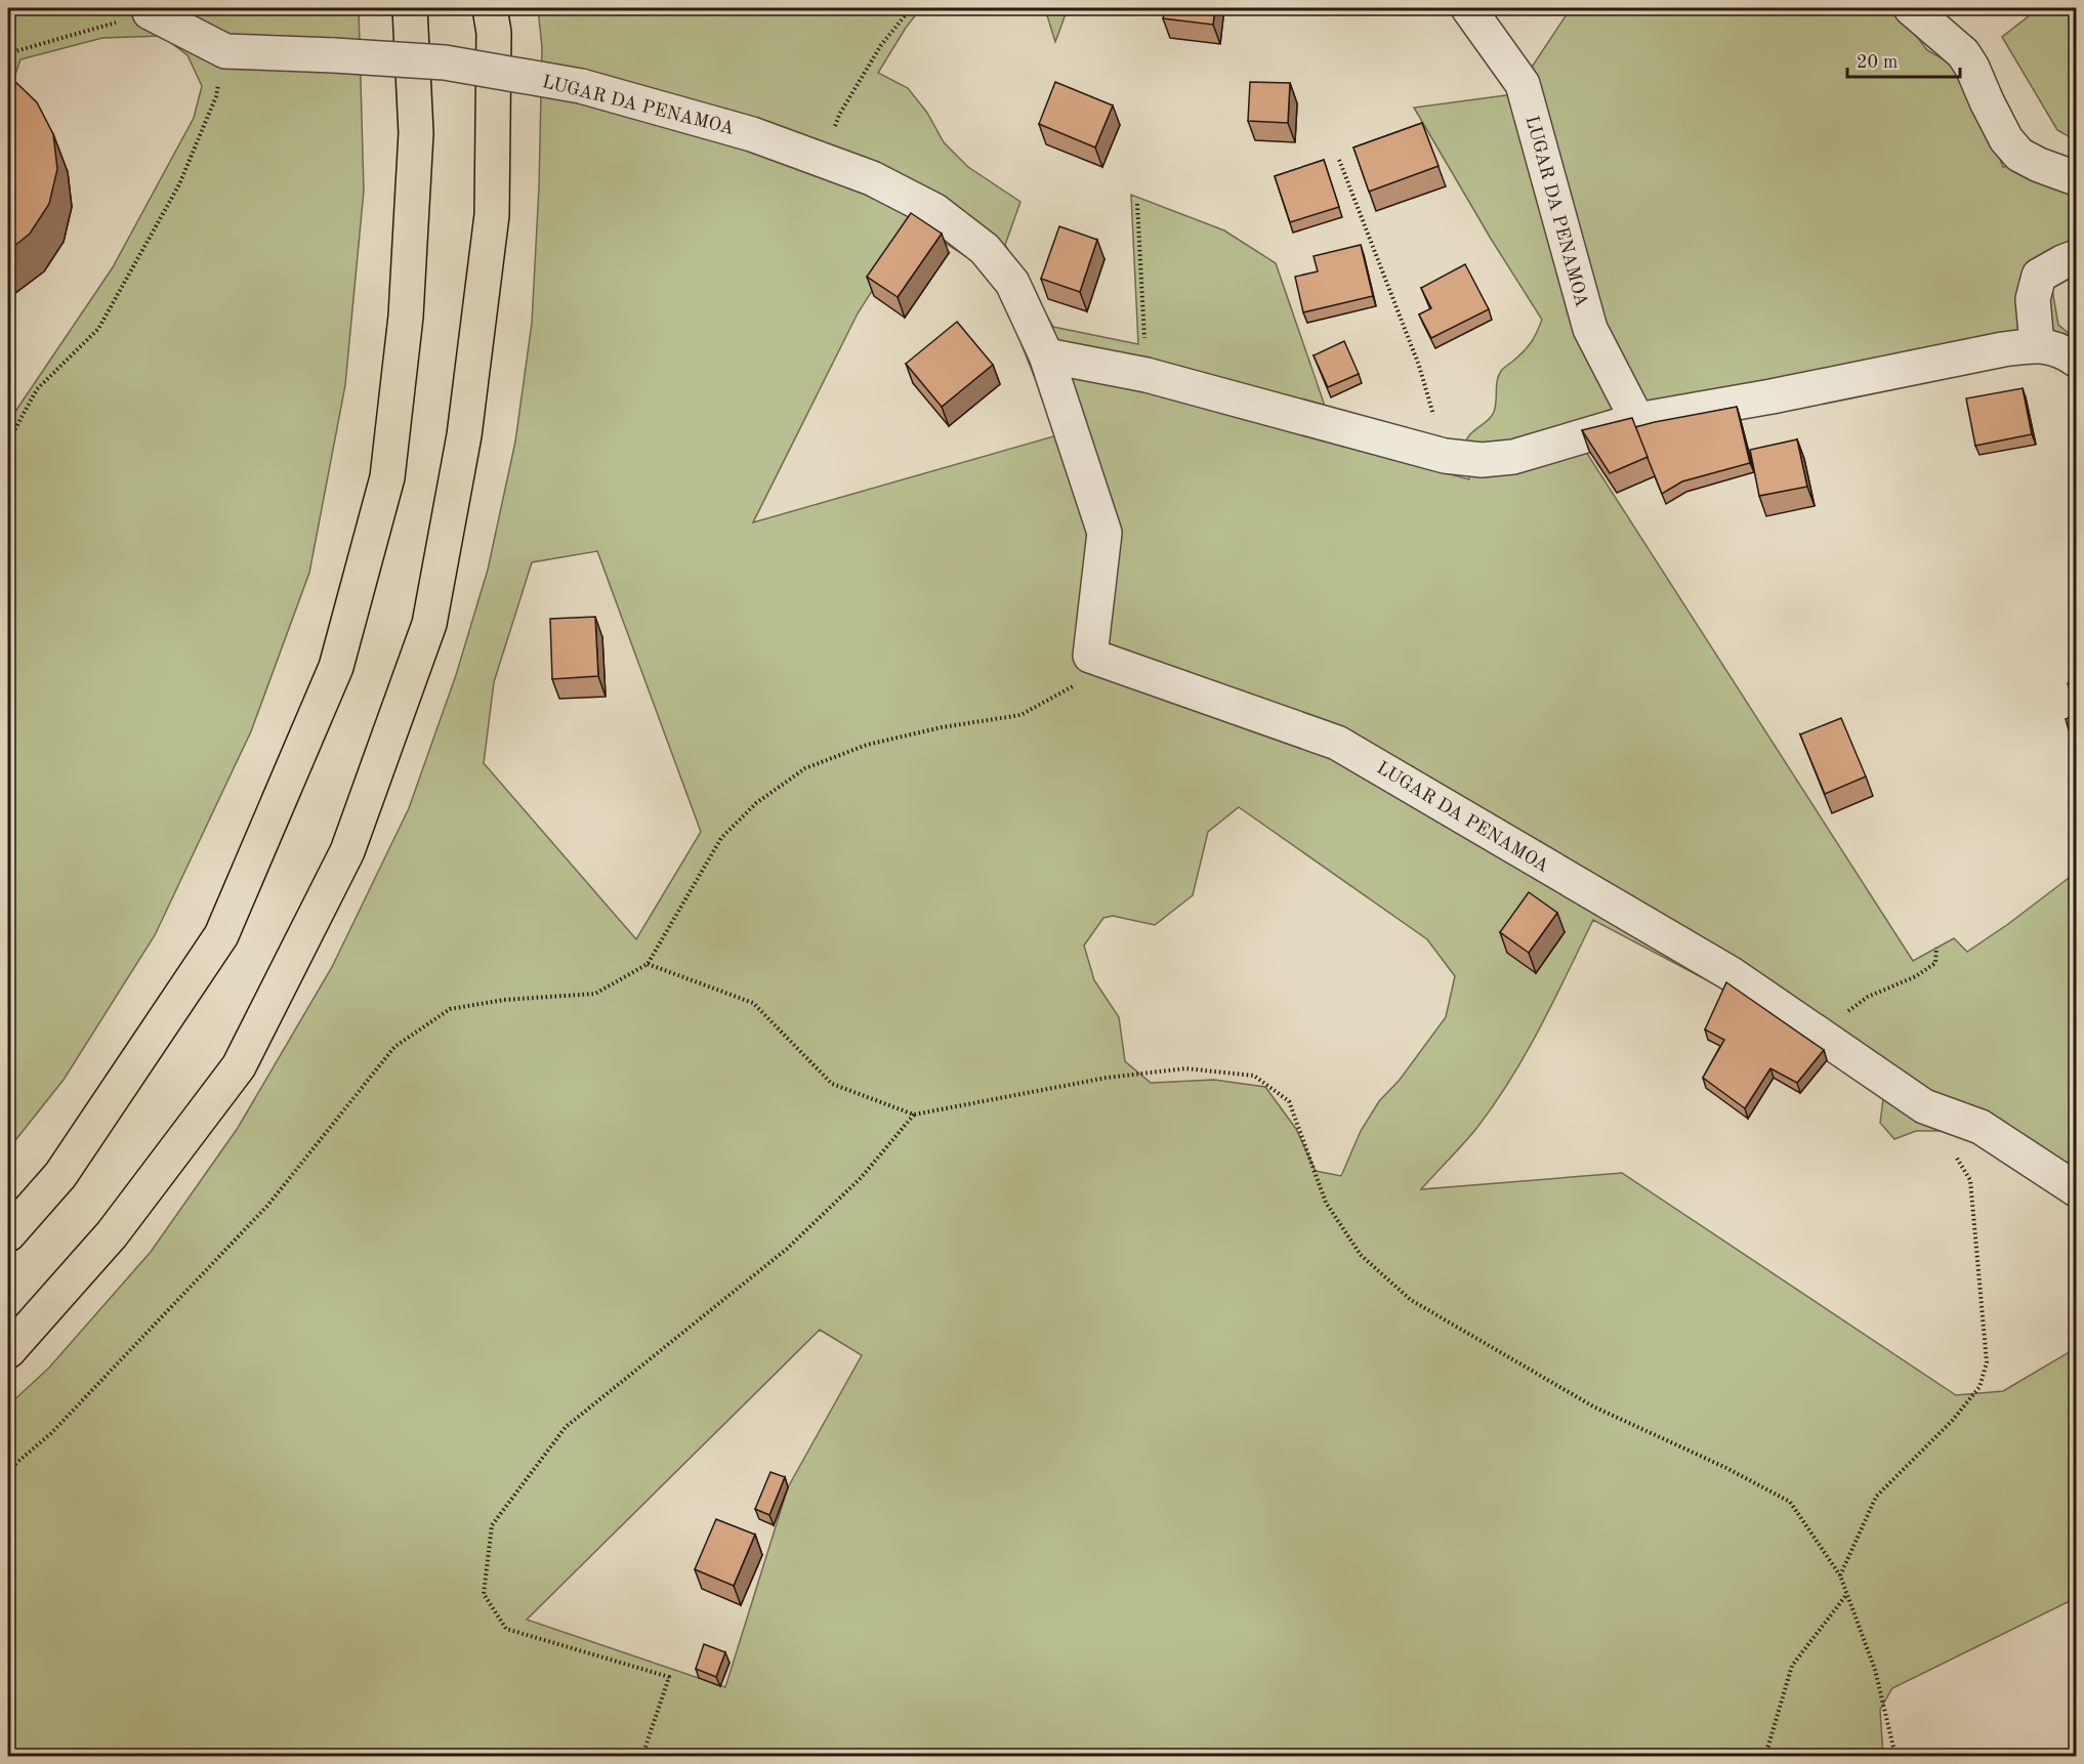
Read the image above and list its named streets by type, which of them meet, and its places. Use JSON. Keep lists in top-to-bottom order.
{
  "streets": {
    "street": ["LUGAR DA PENAMOA"]
  },
  "scale_bar": "20 m"
}
